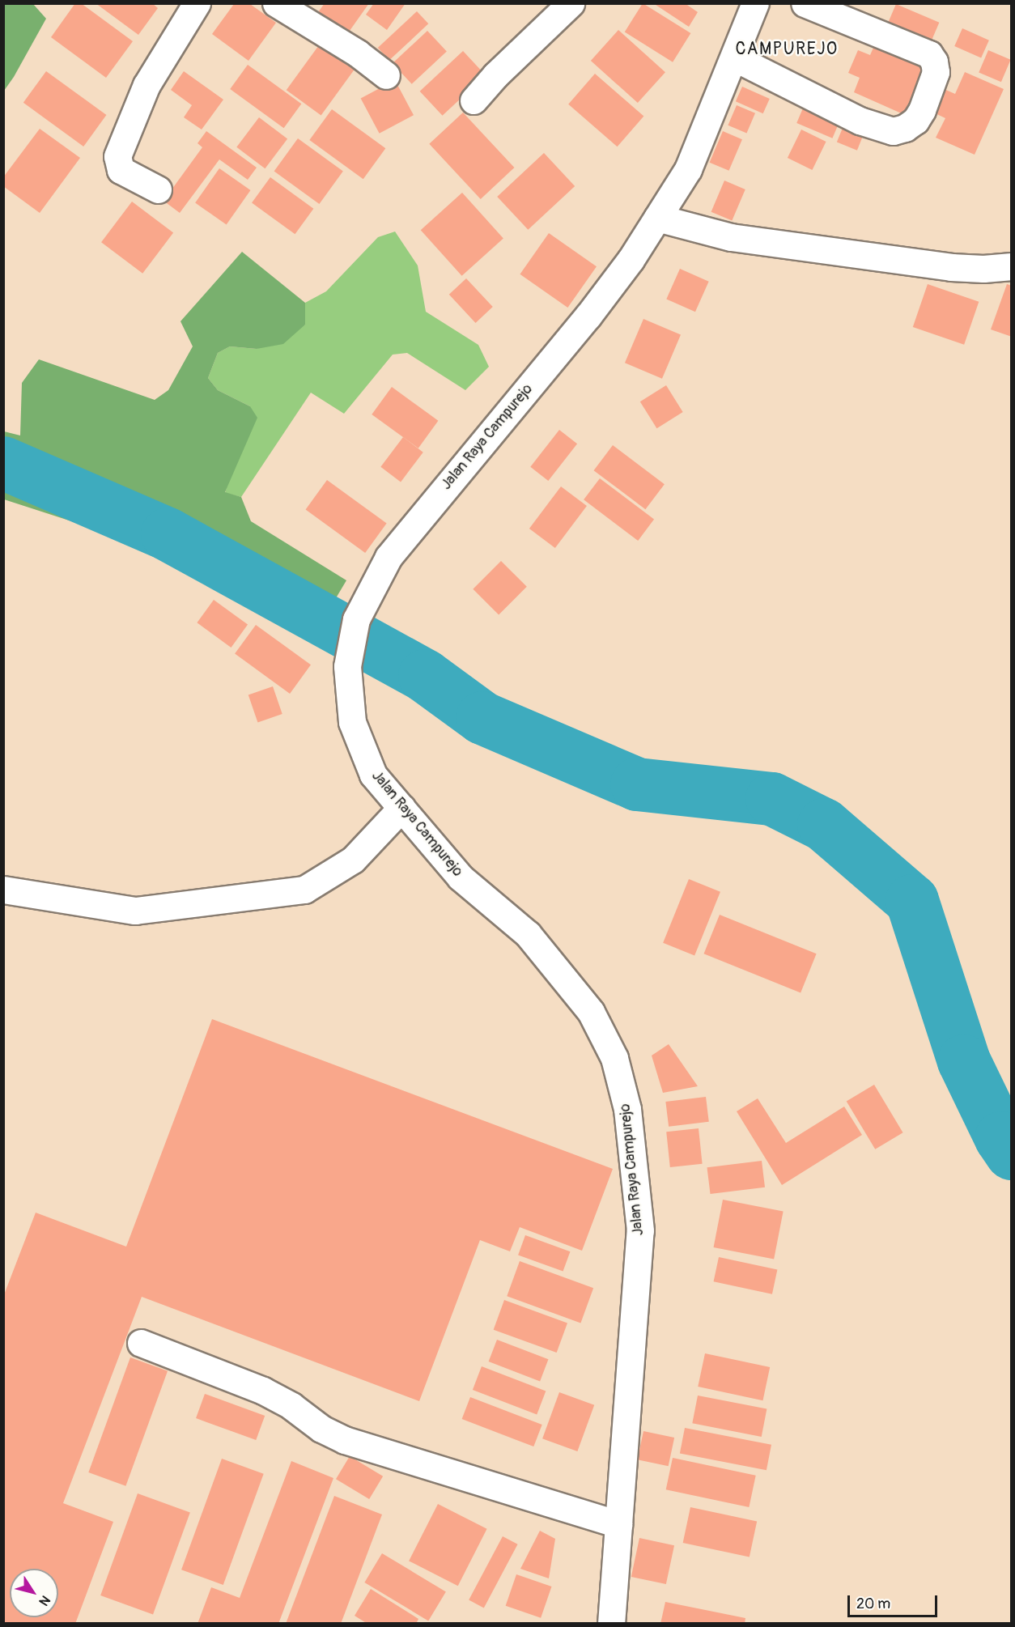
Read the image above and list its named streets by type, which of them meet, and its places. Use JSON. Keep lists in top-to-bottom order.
{
  "streets": {
    "street": ["Jalan Raya Campurejo"]
  },
  "districts": ["CAMPUREJO"],
  "scale_bar": "20 m",
  "north": "bottom right"
}
